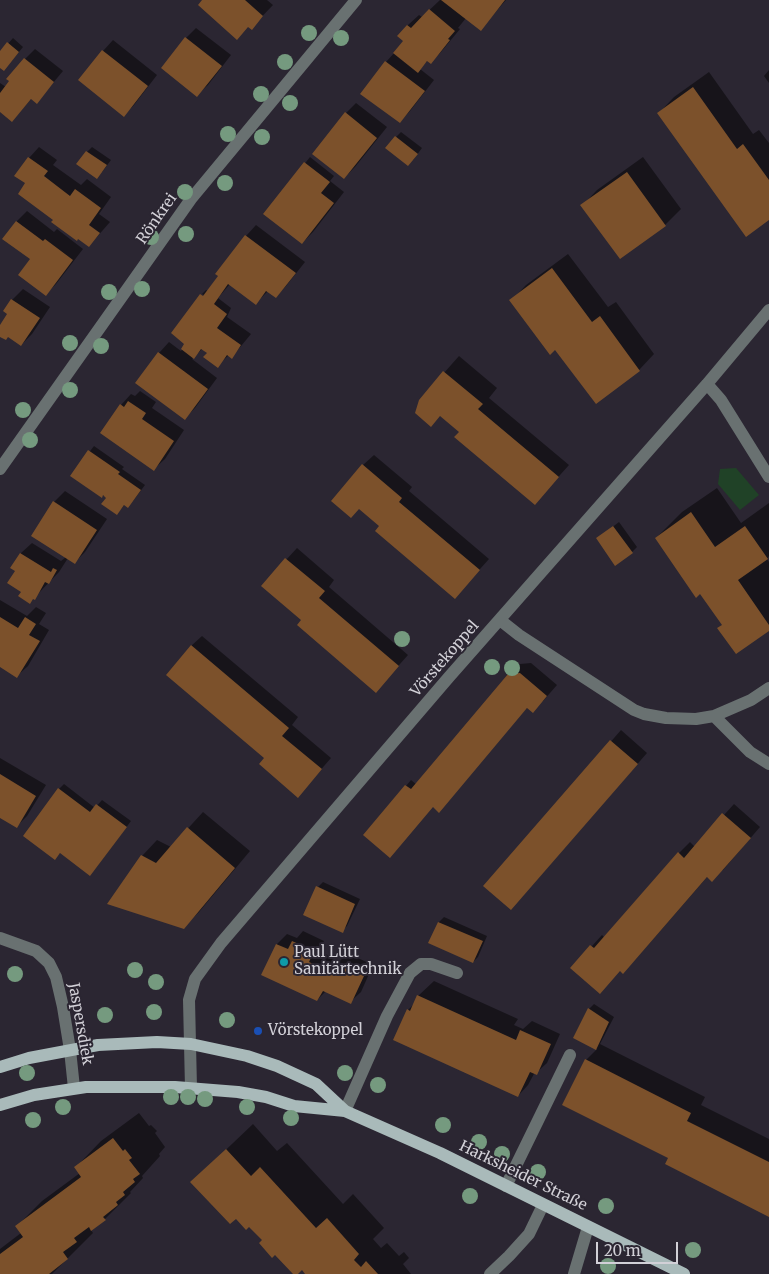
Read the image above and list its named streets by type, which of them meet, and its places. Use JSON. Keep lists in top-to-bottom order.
{
  "streets": {
    "main road": ["Harksheider Straße"],
    "street": ["Rönkrei", "Vörstekoppel", "Jaspersdiek"]
  },
  "crossings": [
    ["Vörstekoppel", "Harksheider Straße"],
    ["Jaspersdiek", "Harksheider Straße"]
  ],
  "places": ["Paul Lütt Sanitärtechnik", "Vörstekoppel"],
  "scale_bar": "20 m"
}
